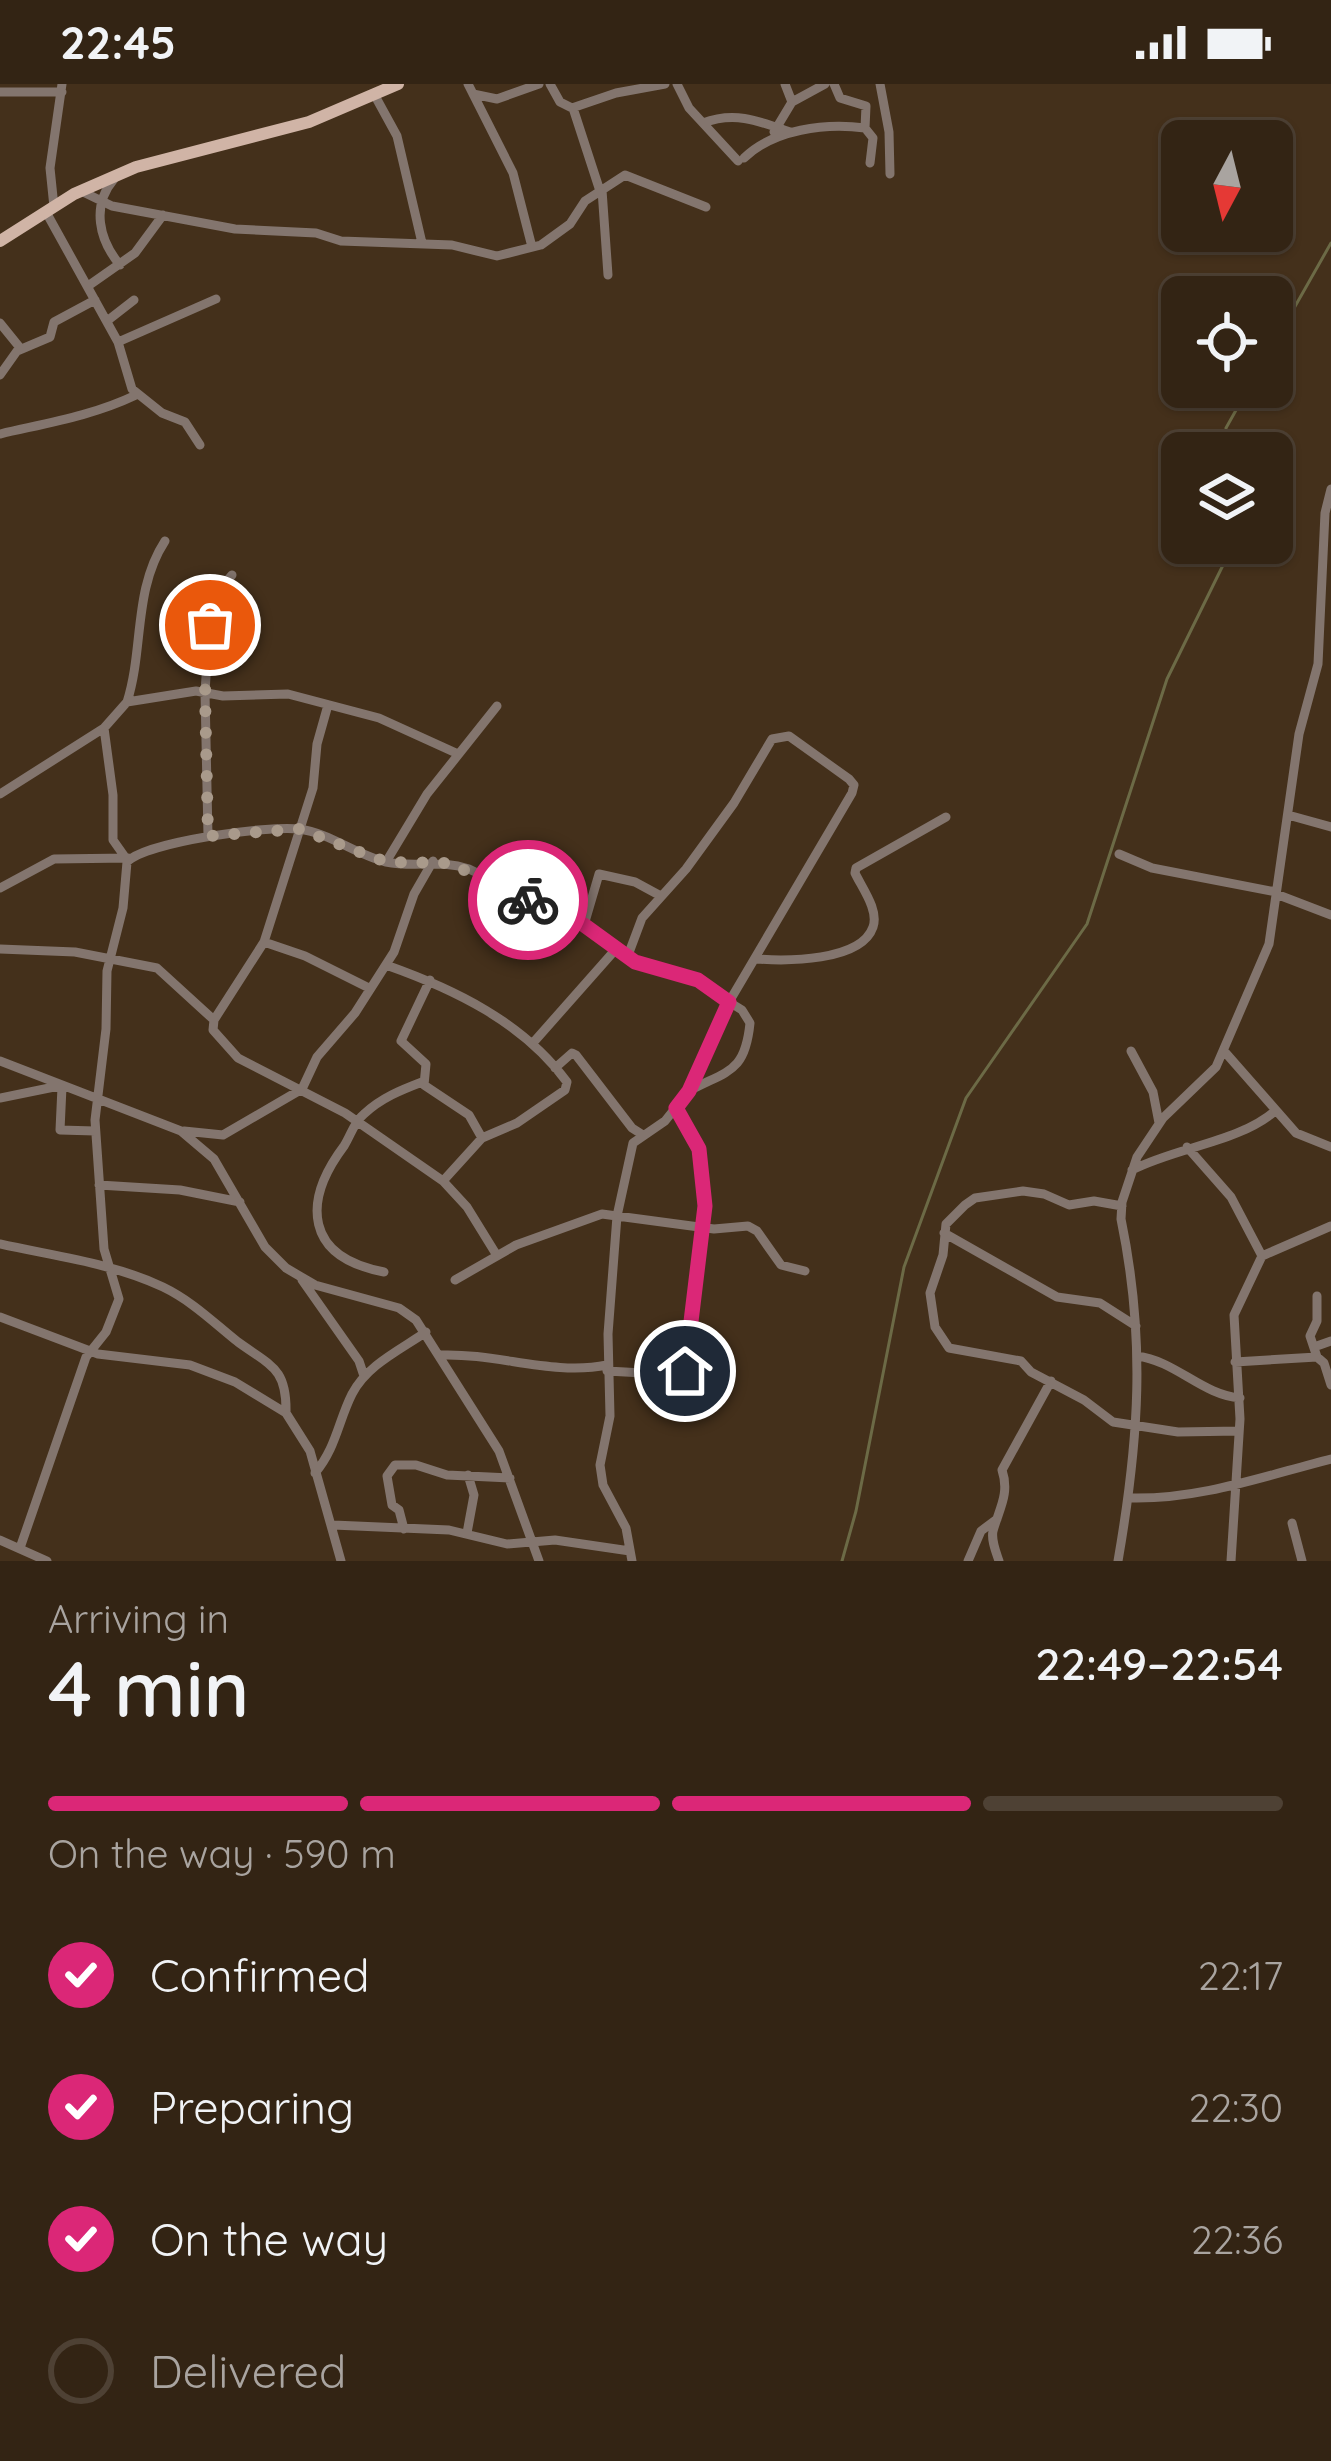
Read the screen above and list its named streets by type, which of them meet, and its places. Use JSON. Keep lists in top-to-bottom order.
{
  "north": "bottom",
  "page": {
    "status": "22:45",
    "heading": ["4 min", "Arriving in", "22:49–22:54"],
    "bar": "On the way · 590 m",
    "list": [
      ["Confirmed", "22:17"],
      ["Preparing", "22:30"],
      ["On the way", "22:36"],
      "Delivered"
    ]
  }
}
